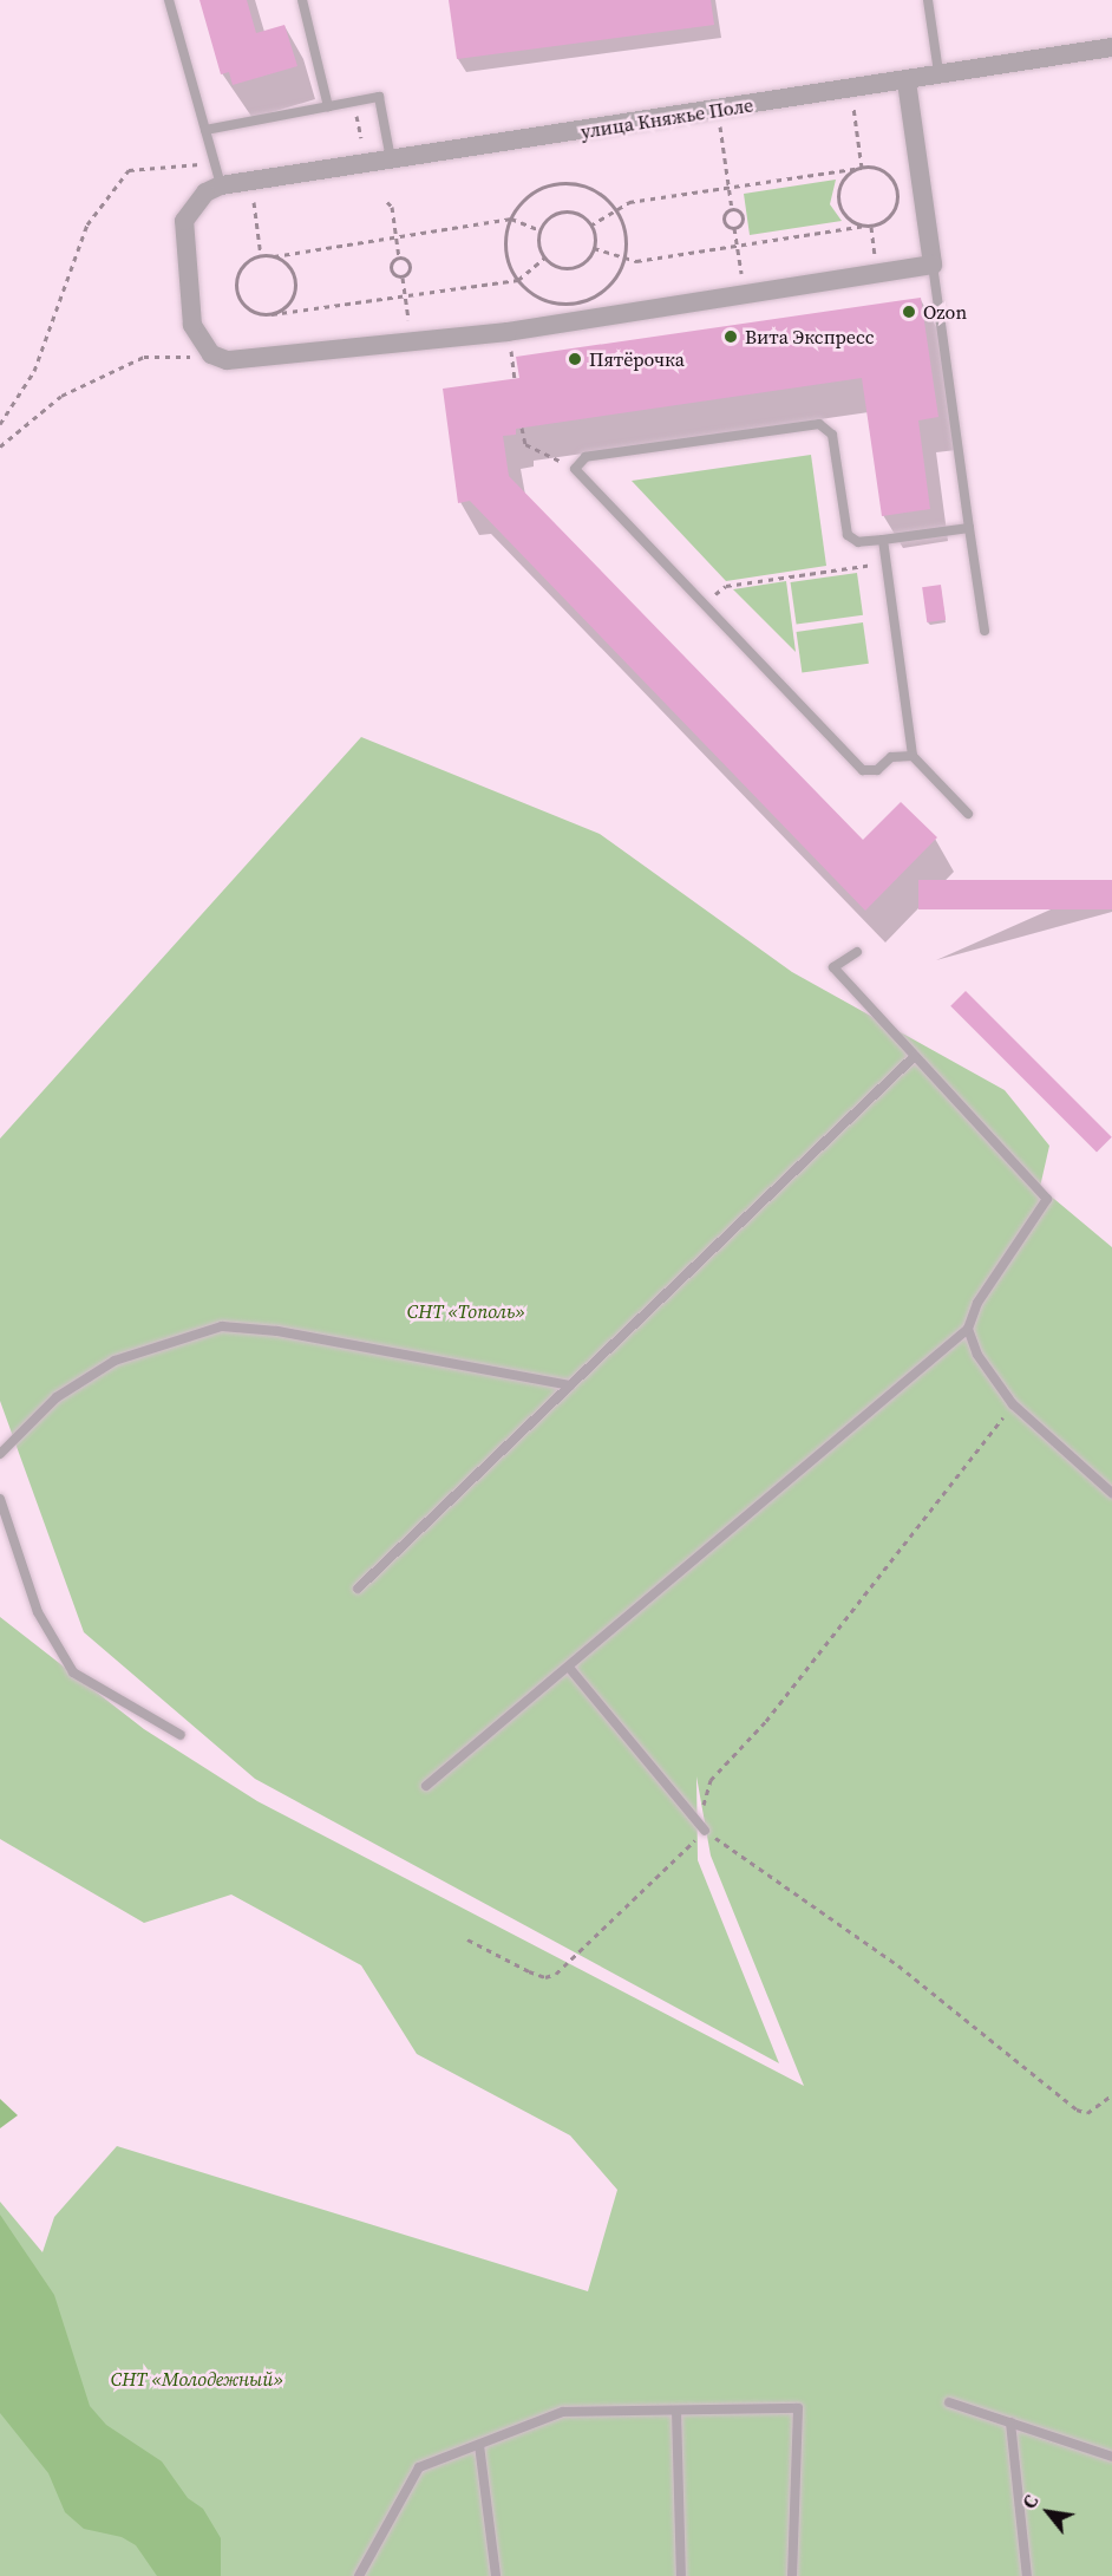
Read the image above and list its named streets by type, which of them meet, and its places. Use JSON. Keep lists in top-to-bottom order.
{
  "streets": {
    "street": ["улица Княжье Поле"]
  },
  "parks": ["СНТ «Тополь»", "СНТ «Молодежный»"],
  "places": ["Ozon", "Вита Экспресс", "Пятёрочка"],
  "north": "top left"
}
